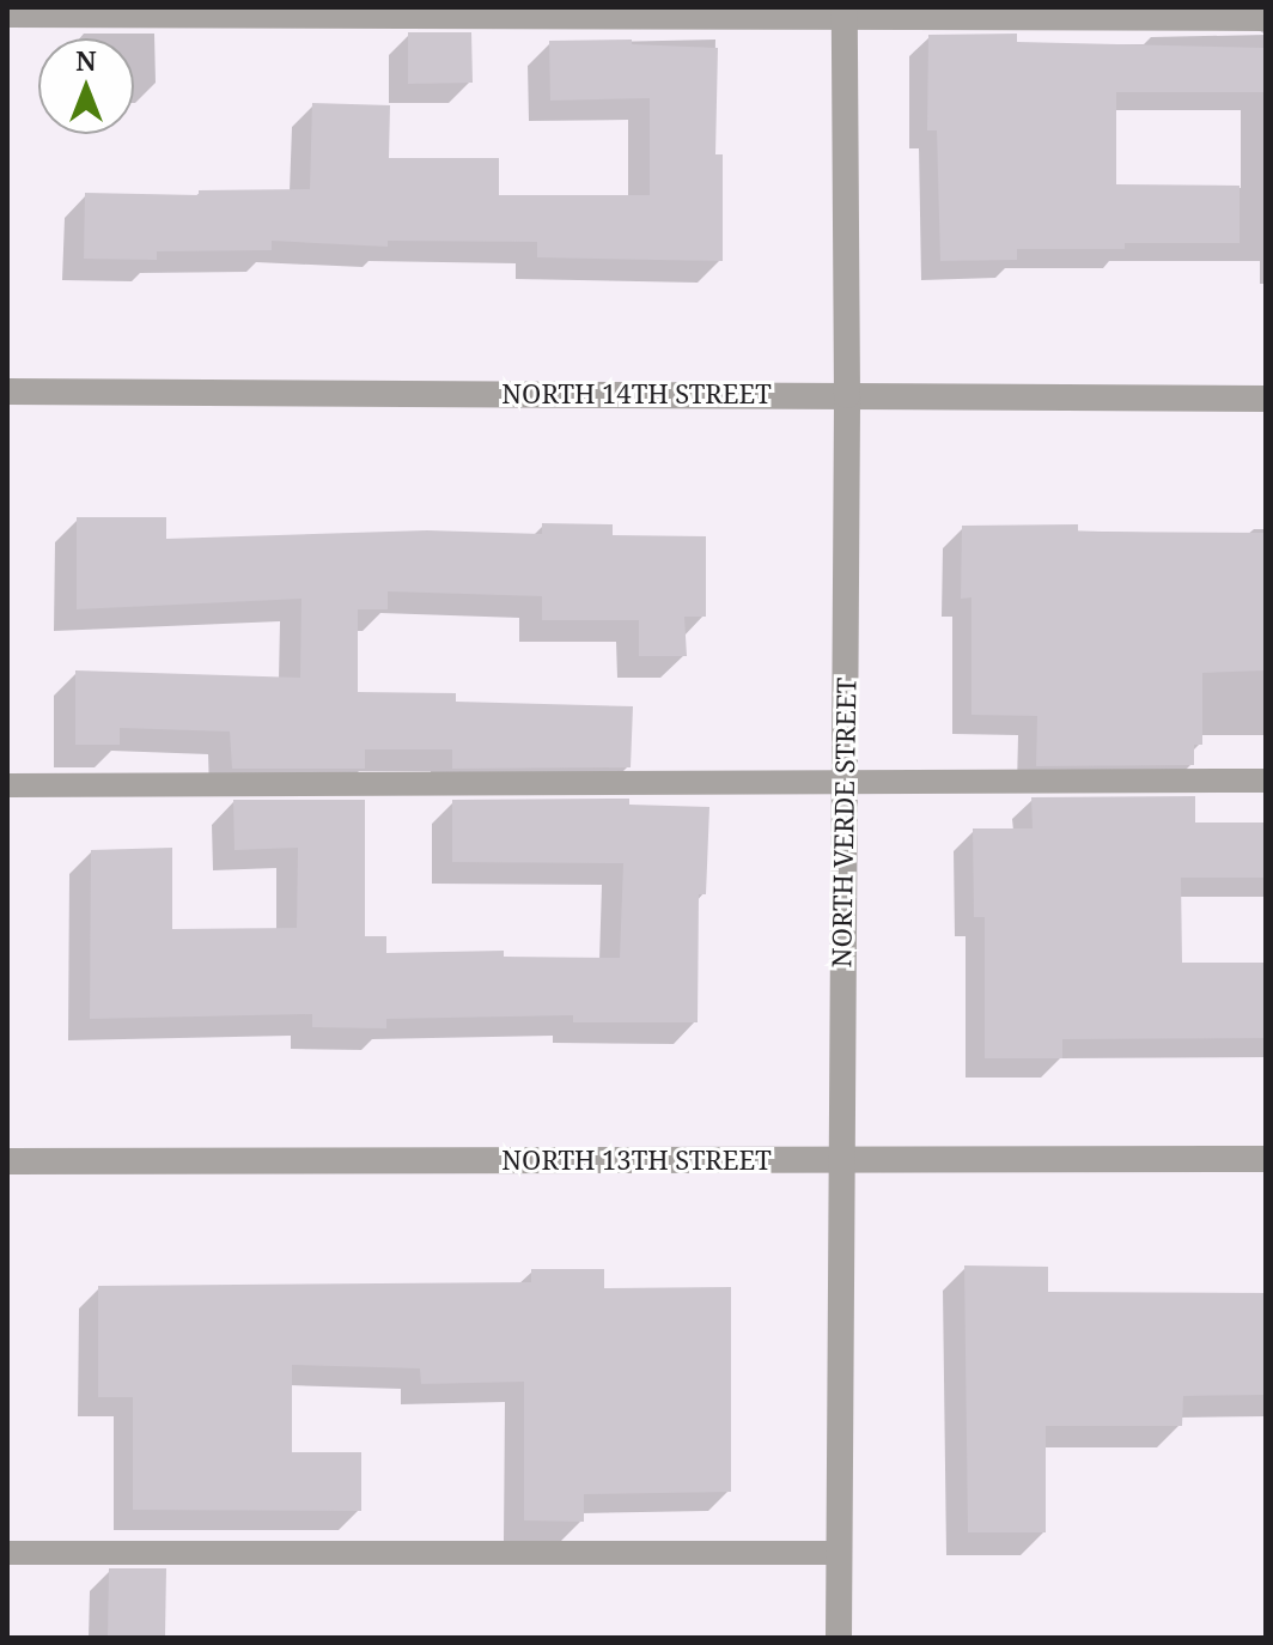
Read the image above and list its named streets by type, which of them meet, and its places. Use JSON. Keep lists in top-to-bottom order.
{
  "streets": {
    "street": ["NORTH 14TH STREET", "NORTH VERDE STREET", "NORTH 13TH STREET"]
  },
  "crossings": [
    ["NORTH 14TH STREET", "NORTH VERDE STREET"],
    ["NORTH VERDE STREET", "NORTH 13TH STREET"]
  ],
  "north": "top"
}
